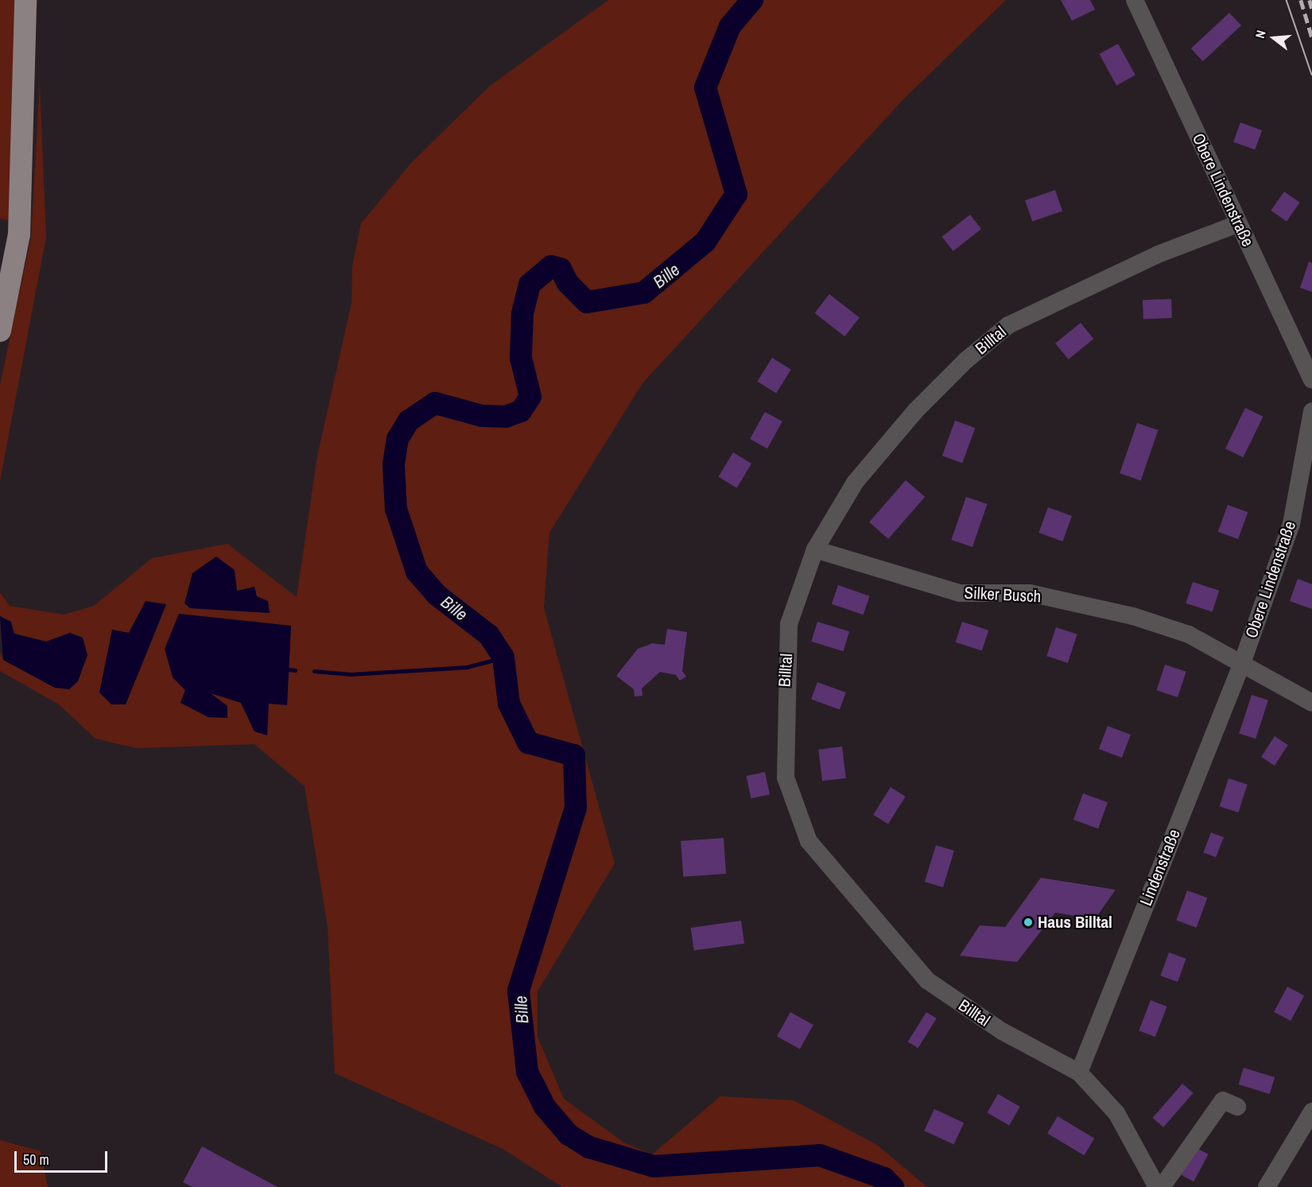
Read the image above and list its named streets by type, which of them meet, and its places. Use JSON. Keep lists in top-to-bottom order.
{
  "streets": {
    "street": [
      "Obere Lindenstraße",
      "Billtal",
      "Silker Busch",
      "Lindenstraße"
    ]
  },
  "crossings": [
    ["Obere Lindenstraße", "Billtal"],
    ["Obere Lindenstraße", "Silker Busch"],
    ["Obere Lindenstraße", "Lindenstraße"],
    ["Billtal", "Silker Busch"],
    ["Billtal", "Lindenstraße"],
    ["Silker Busch", "Lindenstraße"]
  ],
  "water": ["Bille"],
  "places": ["Haus Billtal"],
  "scale_bar": "50 m",
  "north": "left"
}
